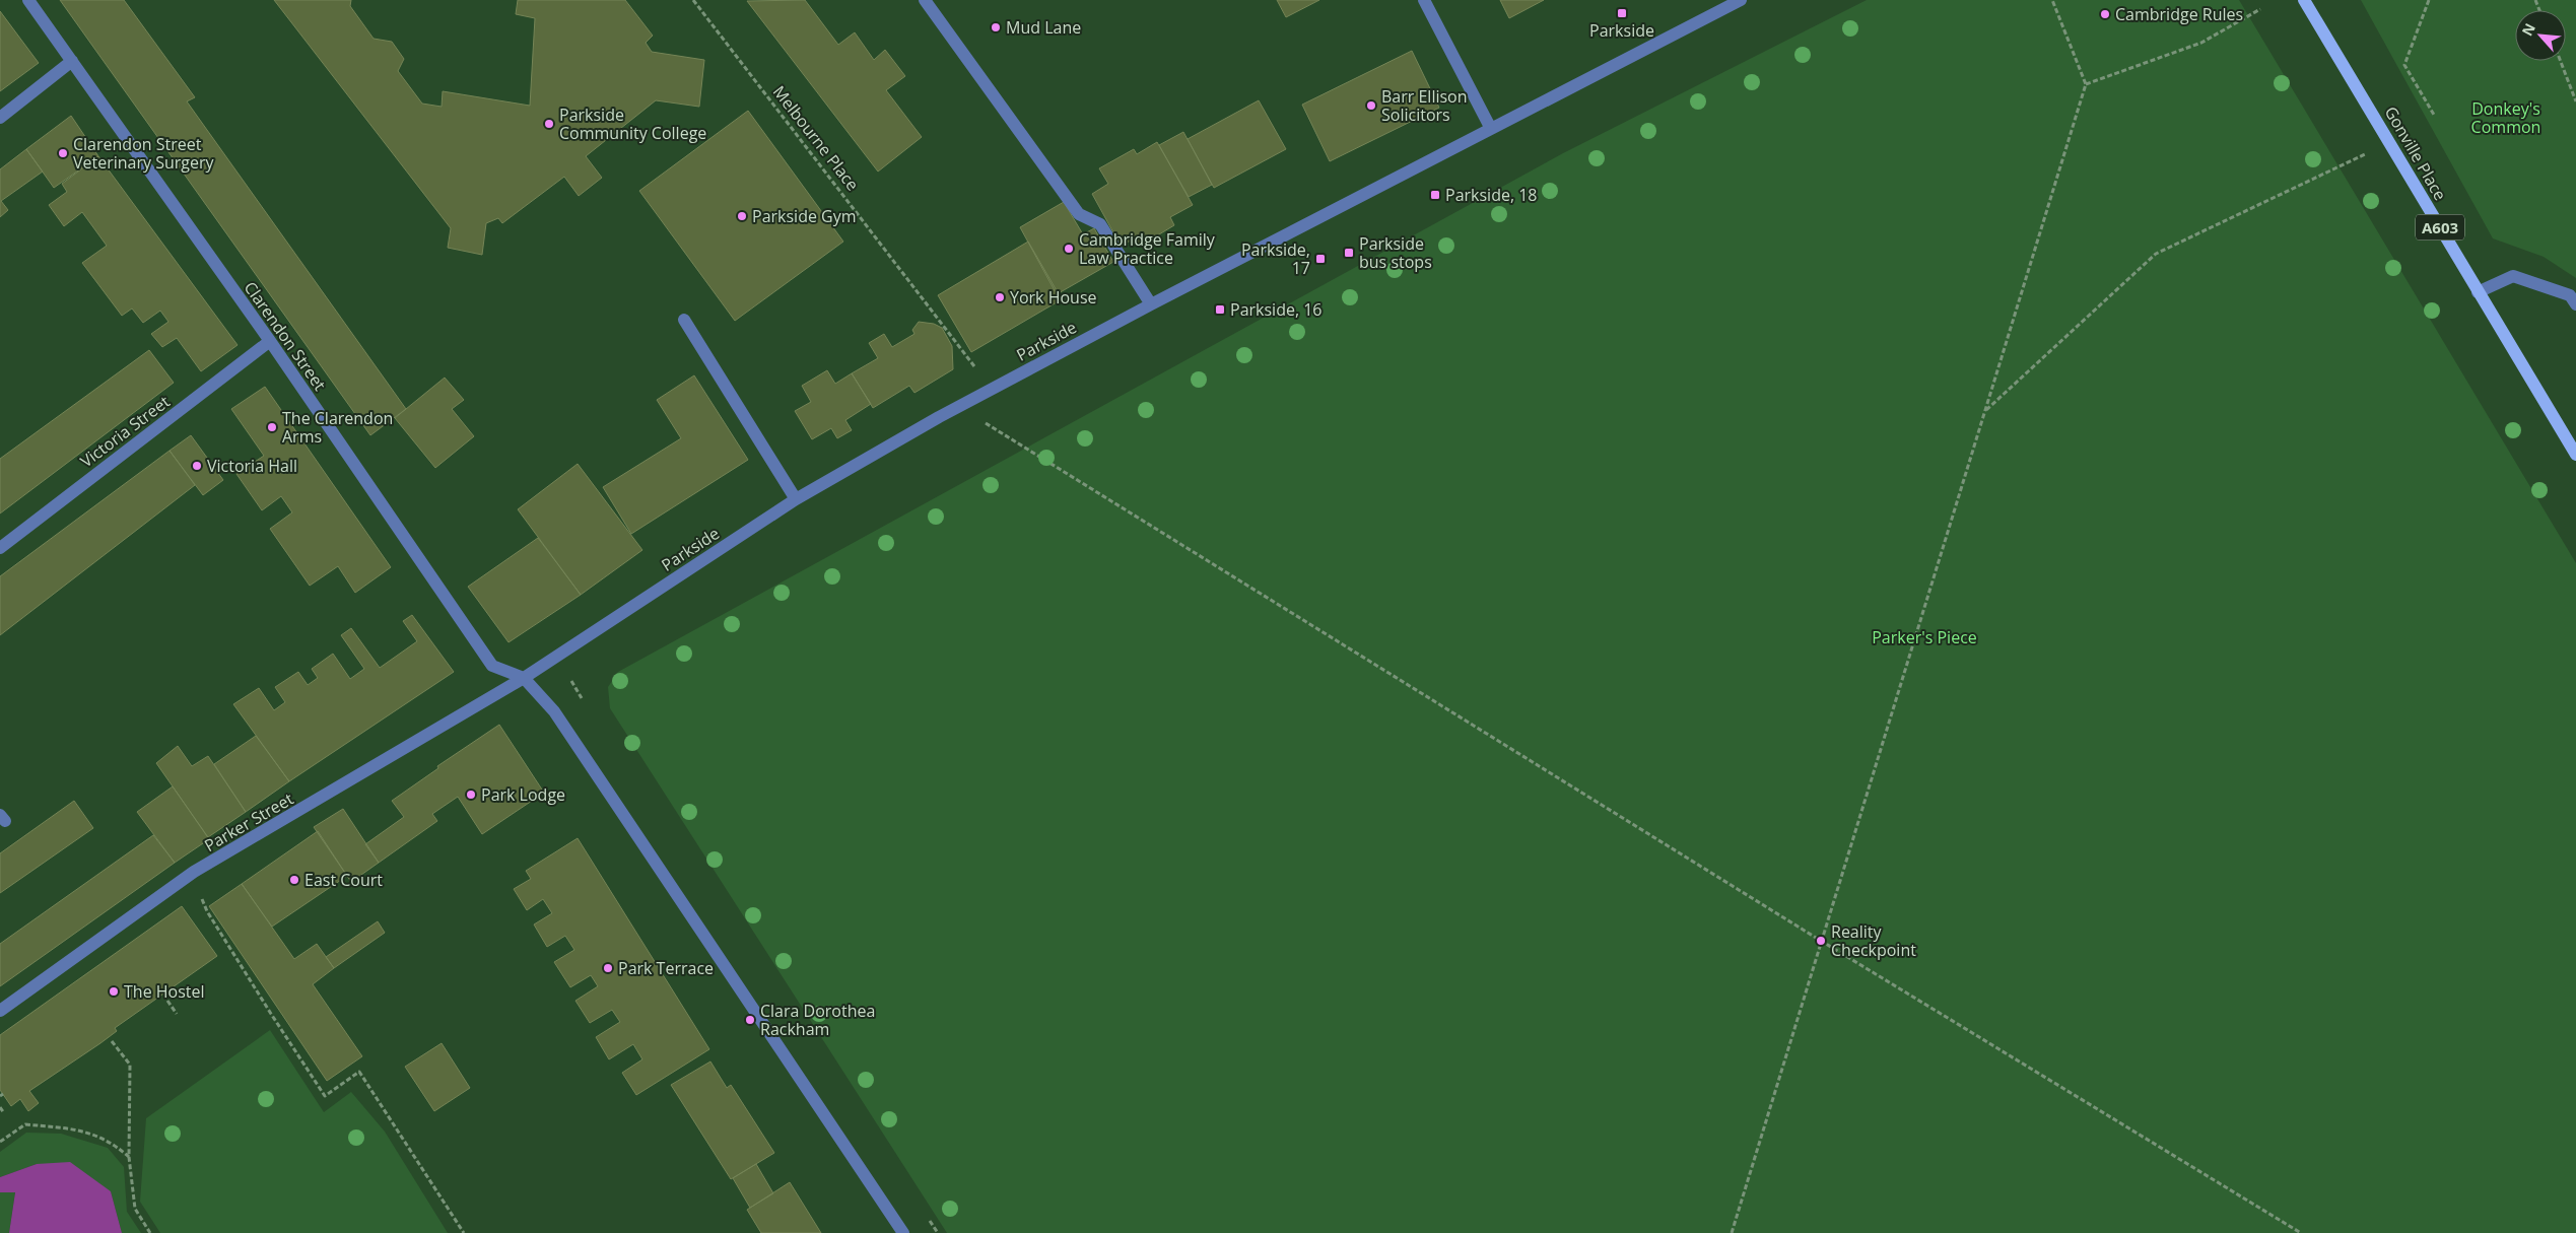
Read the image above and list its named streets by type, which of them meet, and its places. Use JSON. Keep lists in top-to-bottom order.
{
  "streets": {
    "main road": ["Gonville Place", "A603"],
    "street": [
      "Clarendon Street",
      "Parkside",
      "Victoria Street",
      "Parker Street"
    ],
    "path": ["Melbourne Place"]
  },
  "crossings": [
    ["Melbourne Place", "Parkside"],
    ["Clarendon Street", "Parkside"],
    ["Clarendon Street", "Victoria Street"],
    ["Clarendon Street", "Parker Street"],
    ["Parkside", "Parker Street"]
  ],
  "parks": ["Donkey's Common", "Parker's Piece"],
  "places": {
    "transit": [
      "Parkside",
      "Parkside, 18",
      "Parkside bus stops",
      "Parkside, 17",
      "Parkside, 16"
    ],
    "other": [
      "Cambridge Rules",
      "Mud Lane",
      "Barr Ellison Solicitors",
      "Parkside Community College",
      "Clarendon Street Veterinary Surgery",
      "Parkside Gym",
      "Cambridge Family Law Practice",
      "York House",
      "The Clarendon Arms",
      "Victoria Hall",
      "Park Lodge",
      "East Court",
      "Reality Checkpoint",
      "Park Terrace",
      "The Hostel",
      "Clara Dorothea Rackham"
    ]
  },
  "north": "top left"
}
